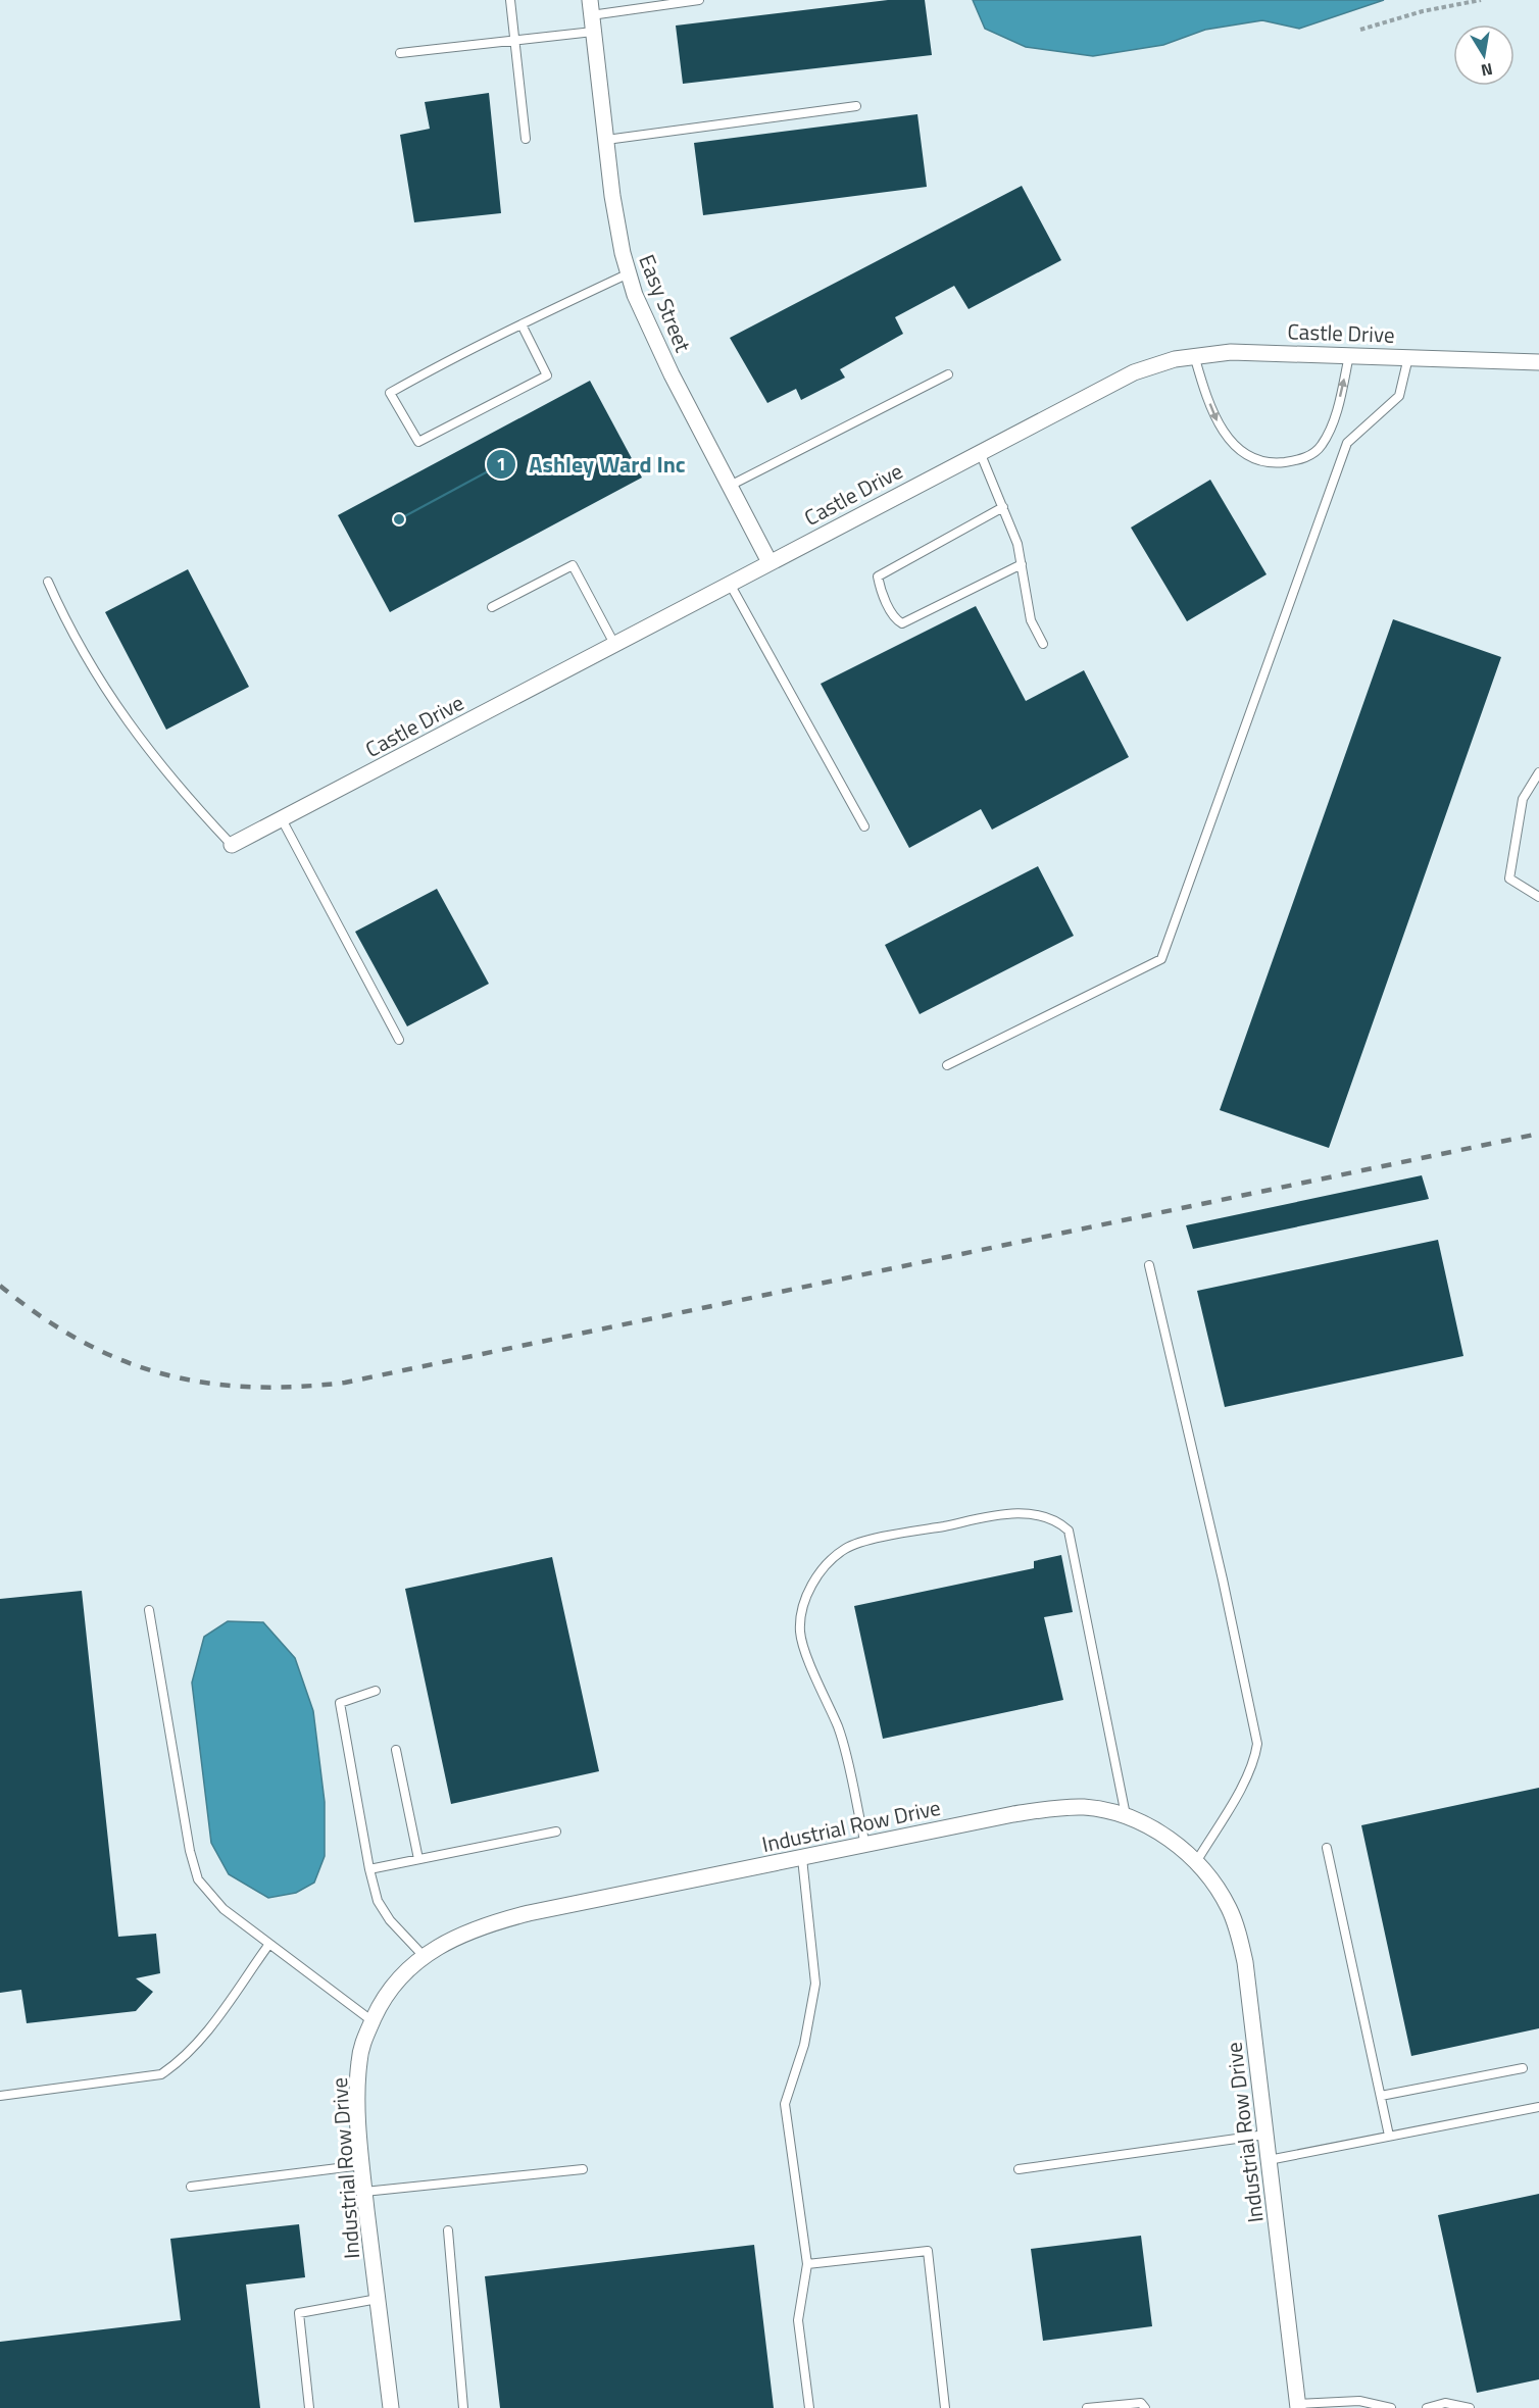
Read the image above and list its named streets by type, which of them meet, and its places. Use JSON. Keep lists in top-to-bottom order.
{
  "streets": {
    "street": ["Easy Street", "Castle Drive", "Industrial Row Drive"]
  },
  "crossings": [
    ["Easy Street", "Castle Drive"]
  ],
  "places": ["Ashley Ward Inc"],
  "north": "bottom"
}
